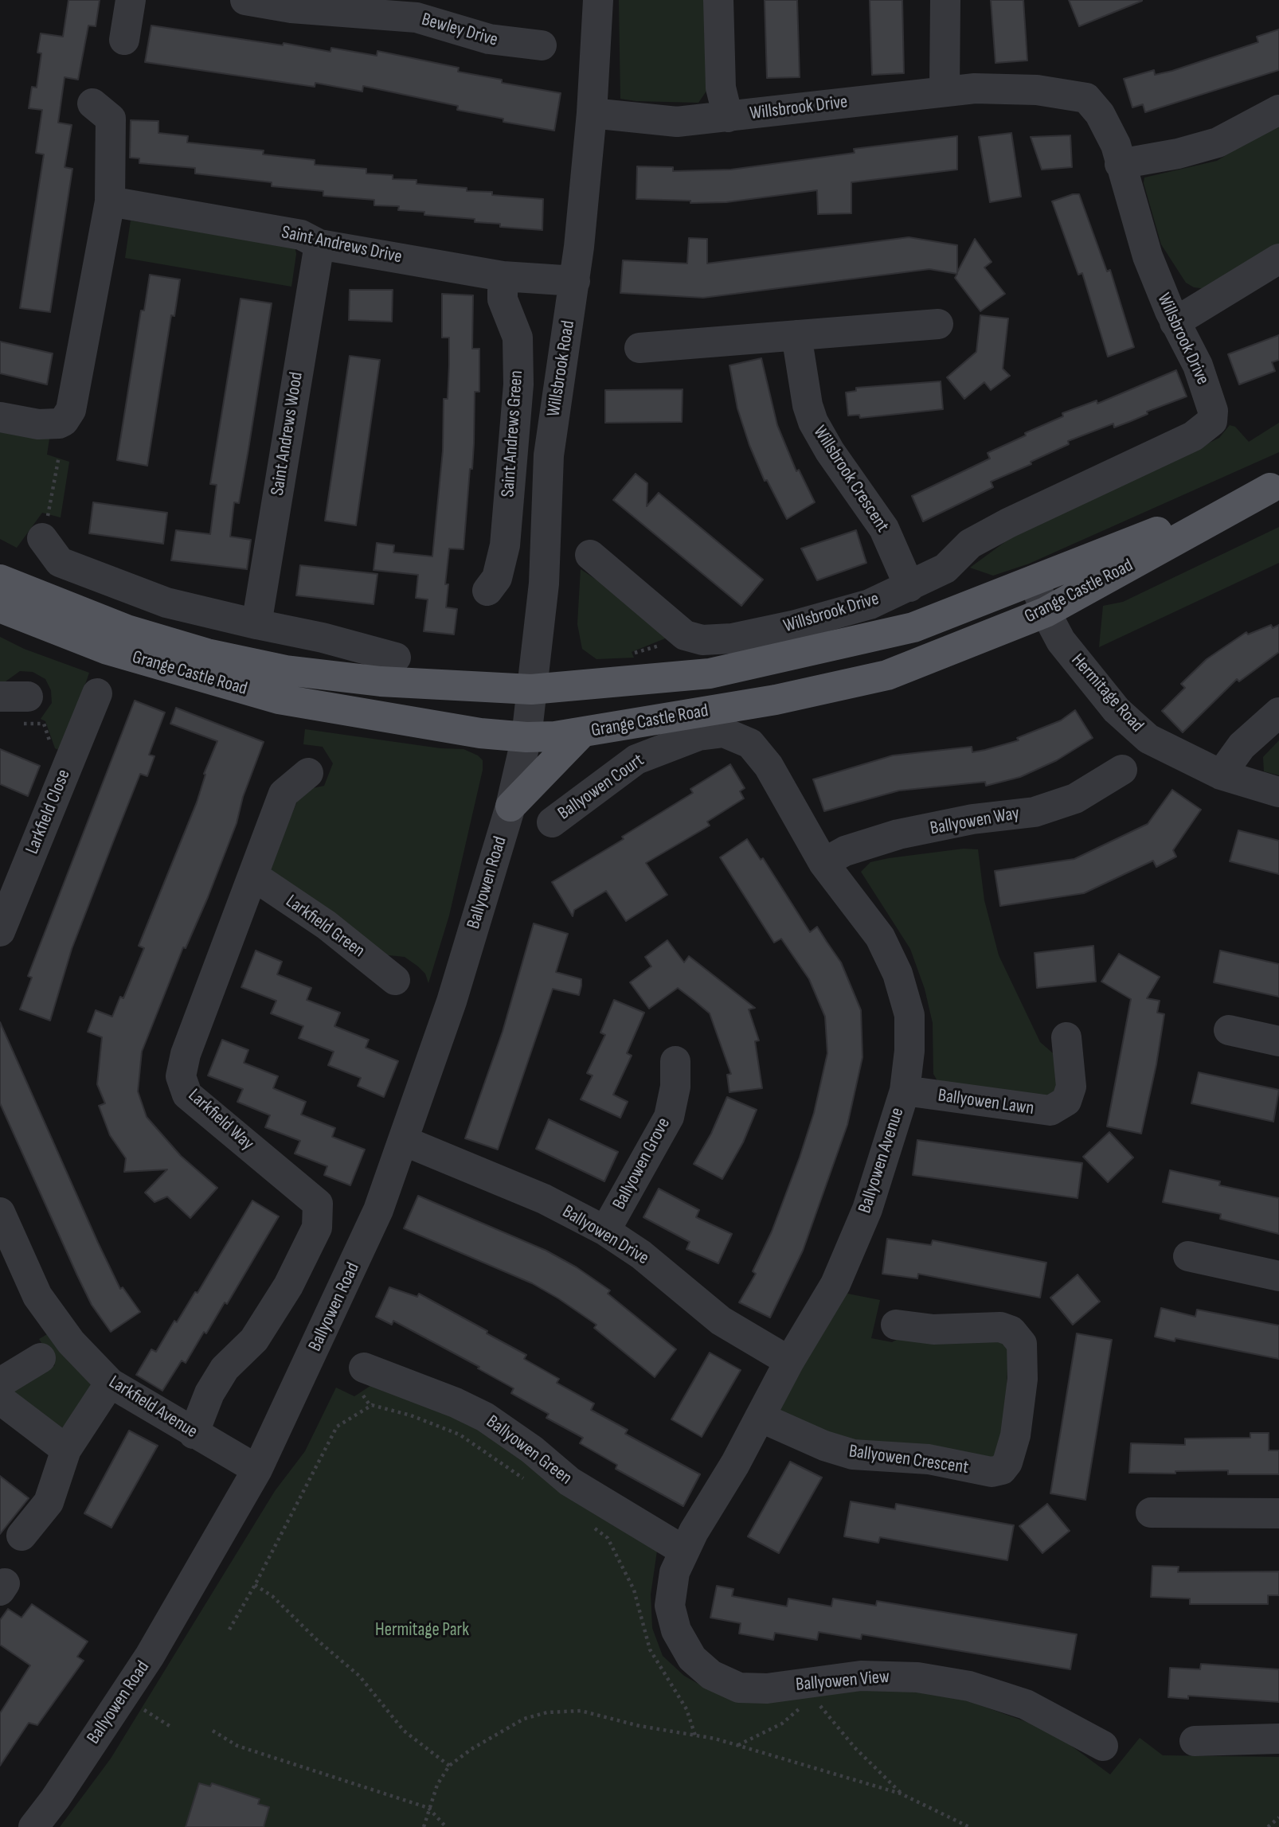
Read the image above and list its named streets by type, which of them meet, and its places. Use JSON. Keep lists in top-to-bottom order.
{
  "streets": {
    "main road": ["Grange Castle Road"],
    "street": [
      "Bewley Drive",
      "Willsbrook Drive",
      "Saint Andrews Drive",
      "Willsbrook Road",
      "Saint Andrews Wood",
      "Saint Andrews Green",
      "Willsbrook Crescent",
      "Hermitage Road",
      "Ballyowen Court",
      "Larkfield Close",
      "Ballyowen Way",
      "Ballyowen Road",
      "Larkfield Green",
      "Ballyowen Lawn",
      "Larkfield Way",
      "Ballyowen Avenue",
      "Ballyowen Grove",
      "Ballyowen Drive",
      "Larkfield Avenue",
      "Ballyowen Green",
      "Ballyowen Crescent",
      "Ballyowen View"
    ]
  },
  "crossings": [
    ["Willsbrook Drive", "Willsbrook Road"],
    ["Willsbrook Drive", "Willsbrook Crescent"],
    ["Saint Andrews Drive", "Willsbrook Road"],
    ["Saint Andrews Drive", "Saint Andrews Wood"],
    ["Saint Andrews Drive", "Saint Andrews Green"],
    ["Willsbrook Road", "Grange Castle Road"],
    ["Willsbrook Road", "Ballyowen Road"],
    ["Grange Castle Road", "Hermitage Road"],
    ["Grange Castle Road", "Ballyowen Road"],
    ["Ballyowen Court", "Ballyowen Avenue"],
    ["Ballyowen Way", "Ballyowen Avenue"],
    ["Ballyowen Road", "Ballyowen Drive"],
    ["Ballyowen Road", "Larkfield Avenue"],
    ["Larkfield Green", "Larkfield Way"],
    ["Ballyowen Lawn", "Ballyowen Avenue"],
    ["Larkfield Way", "Larkfield Avenue"],
    ["Ballyowen Avenue", "Ballyowen Drive"],
    ["Ballyowen Avenue", "Ballyowen Green"],
    ["Ballyowen Avenue", "Ballyowen Crescent"],
    ["Ballyowen Avenue", "Ballyowen View"],
    ["Ballyowen Grove", "Ballyowen Drive"],
    ["Ballyowen Green", "Ballyowen View"]
  ],
  "parks": ["Hermitage Park"]
}
